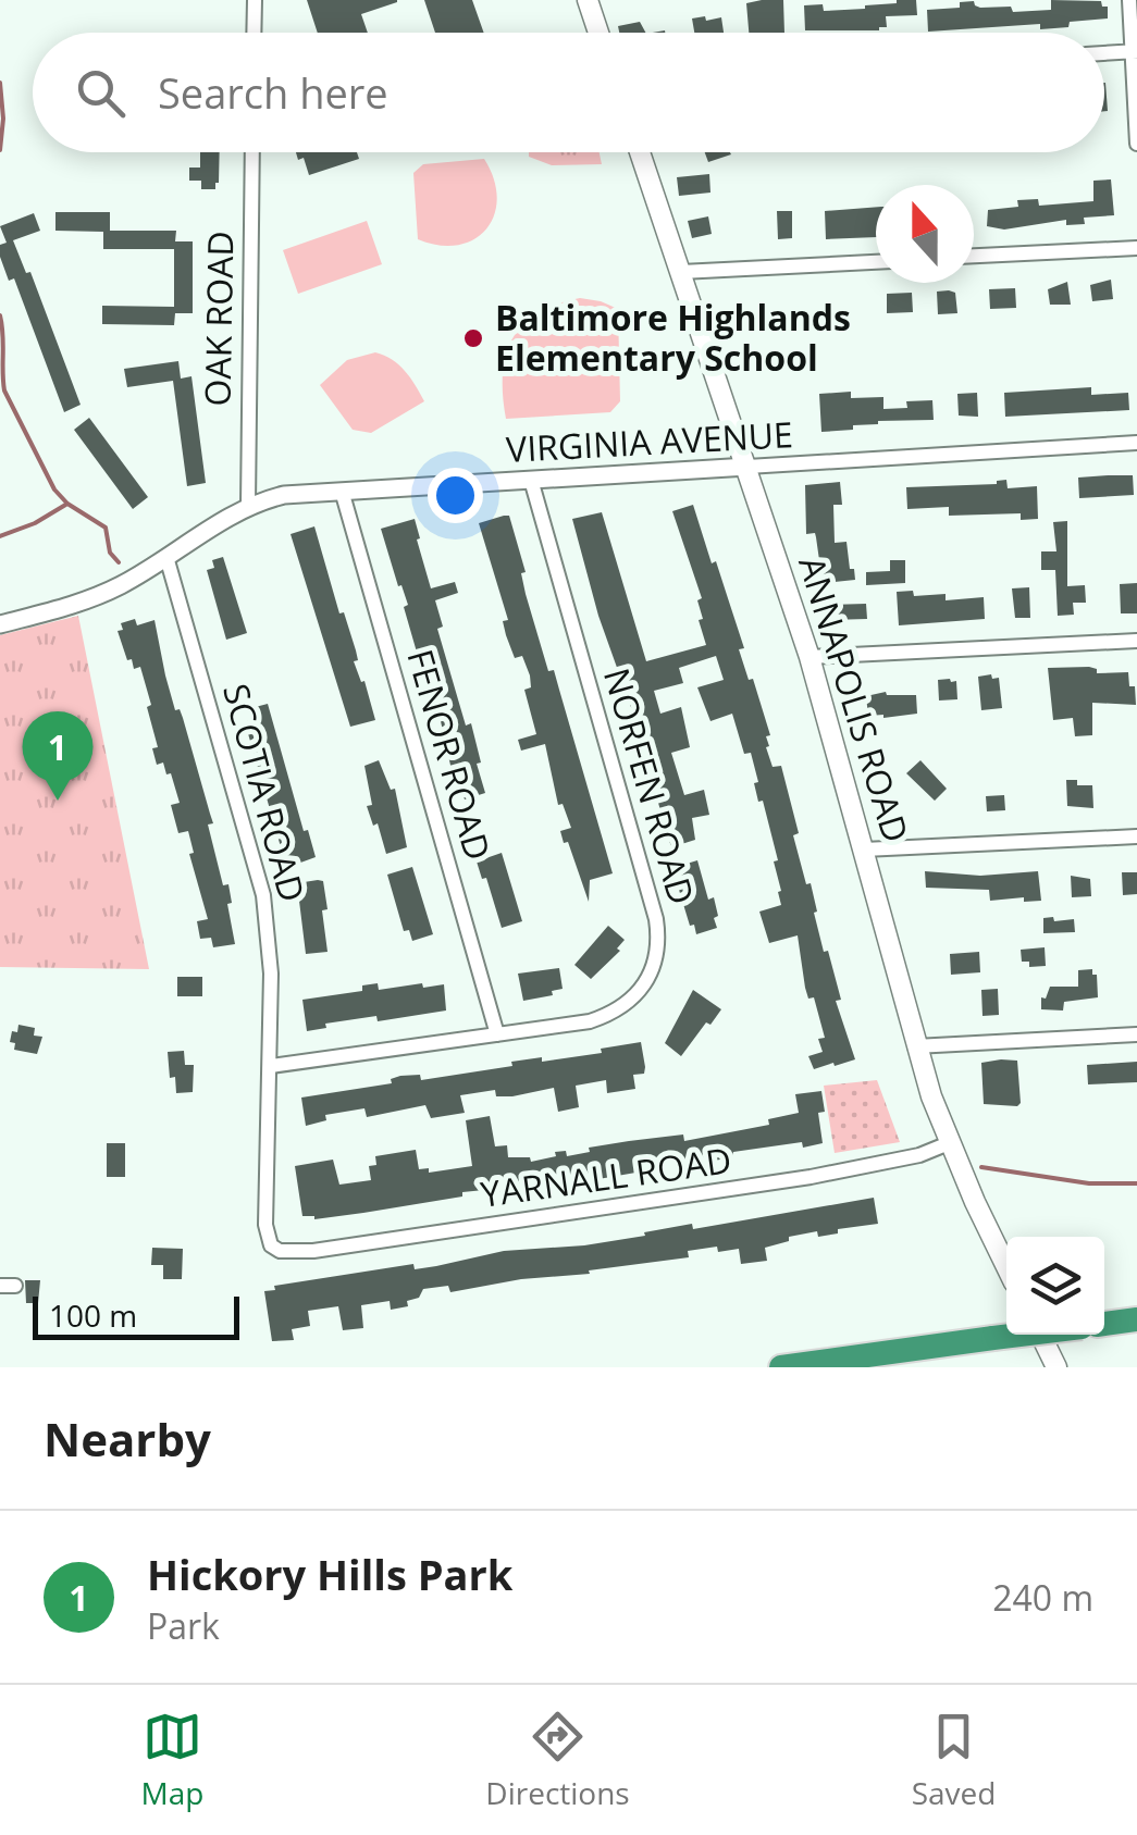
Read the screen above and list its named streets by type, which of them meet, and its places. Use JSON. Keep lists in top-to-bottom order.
{
  "streets": {
    "main road": ["ANNAPOLIS ROAD"],
    "street": [
      "OAK ROAD",
      "VIRGINIA AVENUE",
      "FENOR ROAD",
      "NORFEN ROAD",
      "SCOTIA ROAD",
      "YARNALL ROAD"
    ]
  },
  "crossings": [
    ["OAK ROAD", "VIRGINIA AVENUE"],
    ["VIRGINIA AVENUE", "ANNAPOLIS ROAD"],
    ["VIRGINIA AVENUE", "FENOR ROAD"],
    ["VIRGINIA AVENUE", "NORFEN ROAD"],
    ["VIRGINIA AVENUE", "SCOTIA ROAD"],
    ["ANNAPOLIS ROAD", "YARNALL ROAD"],
    ["FENOR ROAD", "NORFEN ROAD"],
    ["NORFEN ROAD", "SCOTIA ROAD"],
    ["SCOTIA ROAD", "YARNALL ROAD"]
  ],
  "places": ["Baltimore Highlands Elementary School"],
  "scale_bar": "100 m",
  "north": "top",
  "page": {
    "search": "Search here",
    "pins": "1",
    "scale": "100 m",
    "heading": "Nearby",
    "list": [
      {
        "mark": "1",
        "name": "Hickory Hills Park",
        "note": "Park",
        "value": "240 m"
      }
    ],
    "nav": ["Map", "Directions", "Saved"]
  }
}
